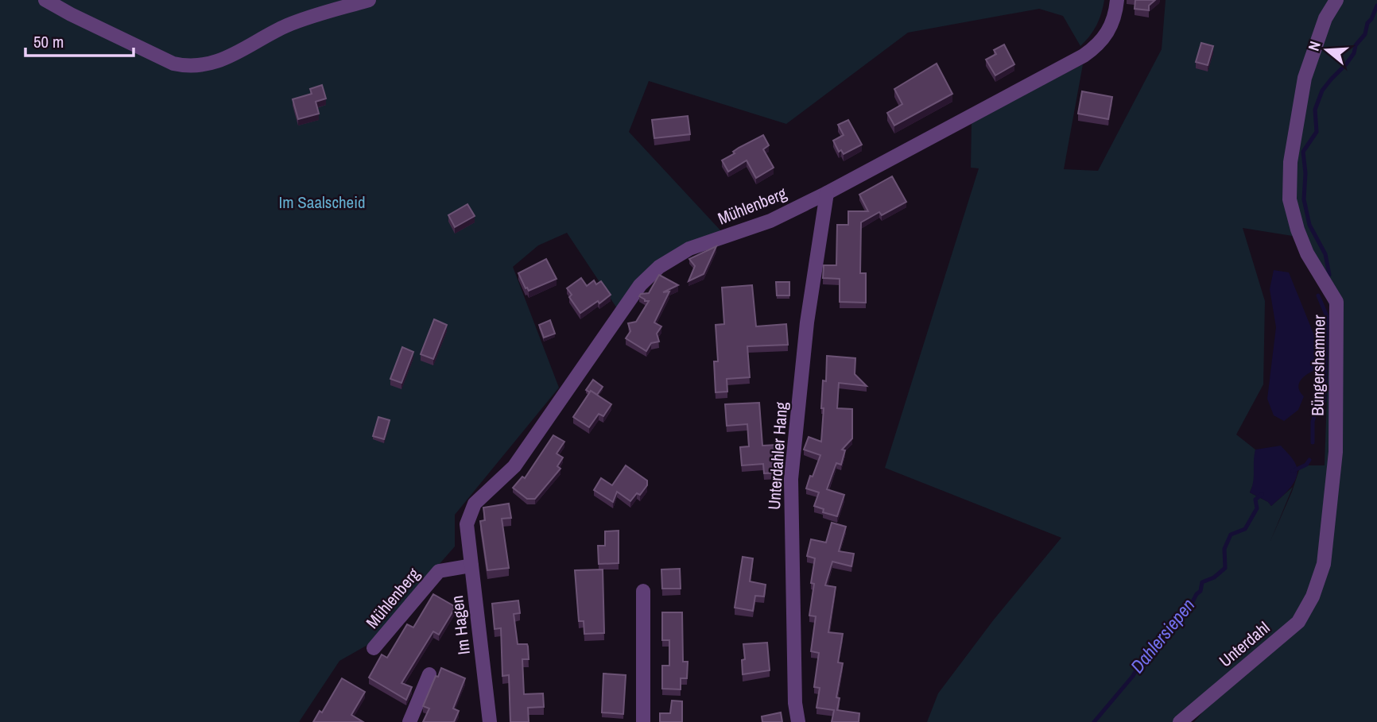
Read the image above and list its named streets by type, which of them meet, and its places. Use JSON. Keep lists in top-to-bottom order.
{
  "streets": {
    "street": [
      "Mühlenberg",
      "Büngershammer",
      "Unterdahler Hang",
      "Im Hagen",
      "Unterdahl"
    ]
  },
  "crossings": [
    ["Mühlenberg", "Unterdahler Hang"],
    ["Mühlenberg", "Im Hagen"],
    ["Büngershammer", "Unterdahl"]
  ],
  "water": ["Dahlersiepen"],
  "parks": ["Im Saalscheid"],
  "scale_bar": "50 m",
  "north": "left"
}
